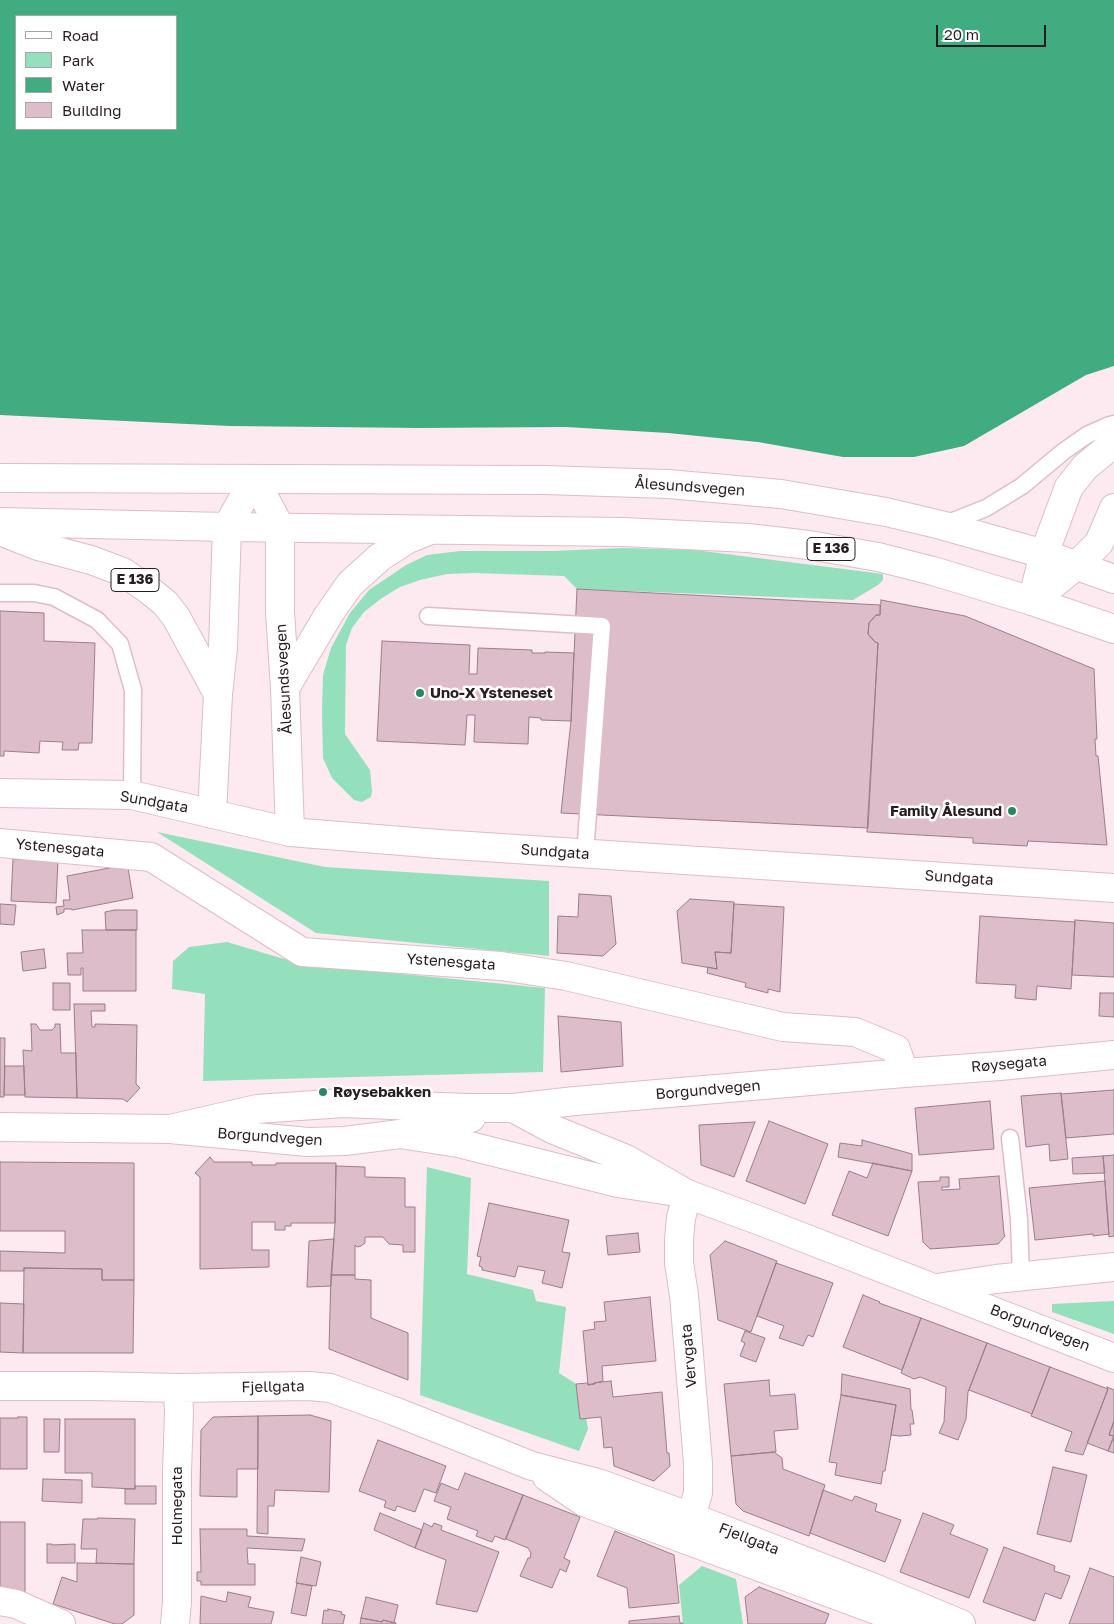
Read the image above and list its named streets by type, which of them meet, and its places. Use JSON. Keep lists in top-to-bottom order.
{
  "streets": {
    "main road": [
      "Ålesundsvegen",
      "E 136",
      "Sundgata",
      "Ystenesgata",
      "Røysegata",
      "Borgundvegen",
      "Vervgata",
      "Fjellgata",
      "Holmegata"
    ]
  },
  "crossings": [
    ["Ålesundsvegen", "E 136"],
    ["Ålesundsvegen", "Sundgata"],
    ["Ystenesgata", "Røysegata"],
    ["Ystenesgata", "Borgundvegen"],
    ["Røysegata", "Borgundvegen"],
    ["Borgundvegen", "Vervgata"],
    ["Vervgata", "Fjellgata"],
    ["Fjellgata", "Holmegata"]
  ],
  "places": ["Uno-X Ysteneset", "Family Ålesund", "Røysebakken"],
  "legend": [
    "Road",
    "Park",
    "Water",
    "Building"
  ],
  "scale_bar": "20 m"
}
